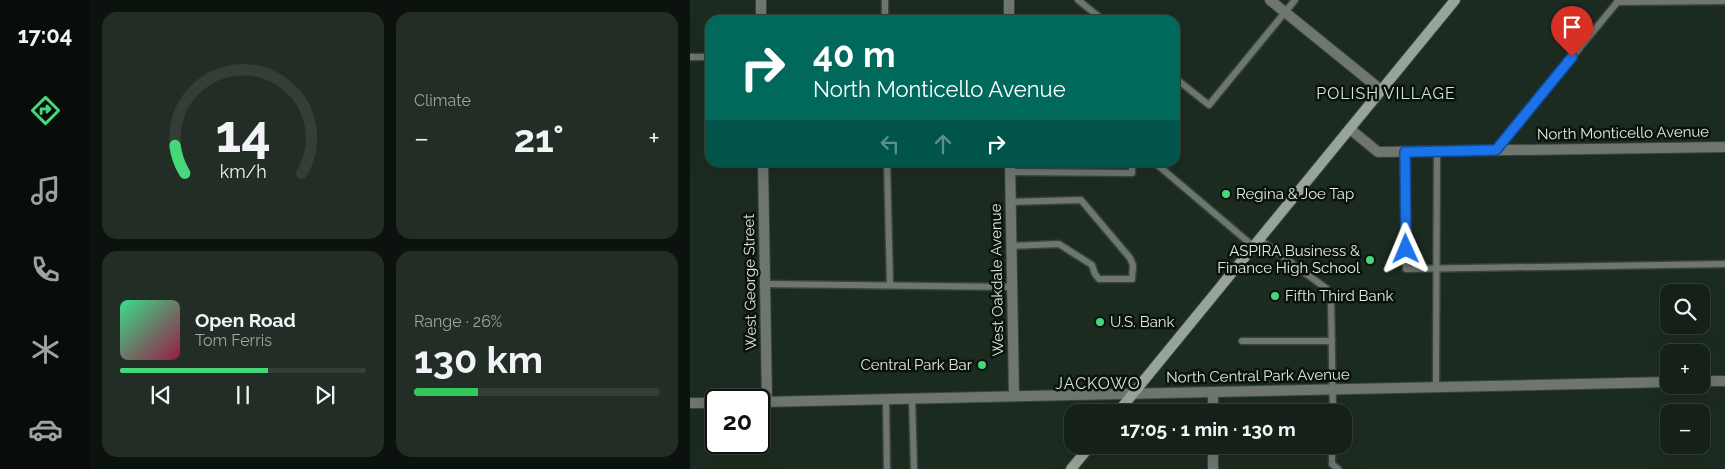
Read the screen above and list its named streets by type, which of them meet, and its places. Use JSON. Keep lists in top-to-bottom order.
{
  "streets": {
    "street": [
      "North Monticello Avenue",
      "West Oakdale Avenue",
      "West George Street",
      "North Central Park Avenue"
    ]
  },
  "crossings": [
    ["West Oakdale Avenue", "North Central Park Avenue"]
  ],
  "districts": ["POLISH VILLAGE", "JACKOWO"],
  "places": [
    "Regina & Joe Tap",
    "ASPIRA Business & Finance High School",
    "Fifth Third Bank",
    "U.S. Bank",
    "Central Park Bar"
  ],
  "page": {
    "tabs": "17:04",
    "tile": [
      "Climate",
      ["Range · 26%", "130 km"]
    ],
    "turn": ["40 m", "North Monticello Avenue"],
    "heat": ["−", "21°", "+"],
    "map_buttons": ["+", "−"],
    "song": ["Open Road", "Tom Ferris"],
    "limit": "20",
    "trip": "17:05 · 1 min · 130 m",
    "gauge": ["14", "km/h"]
  }
}
